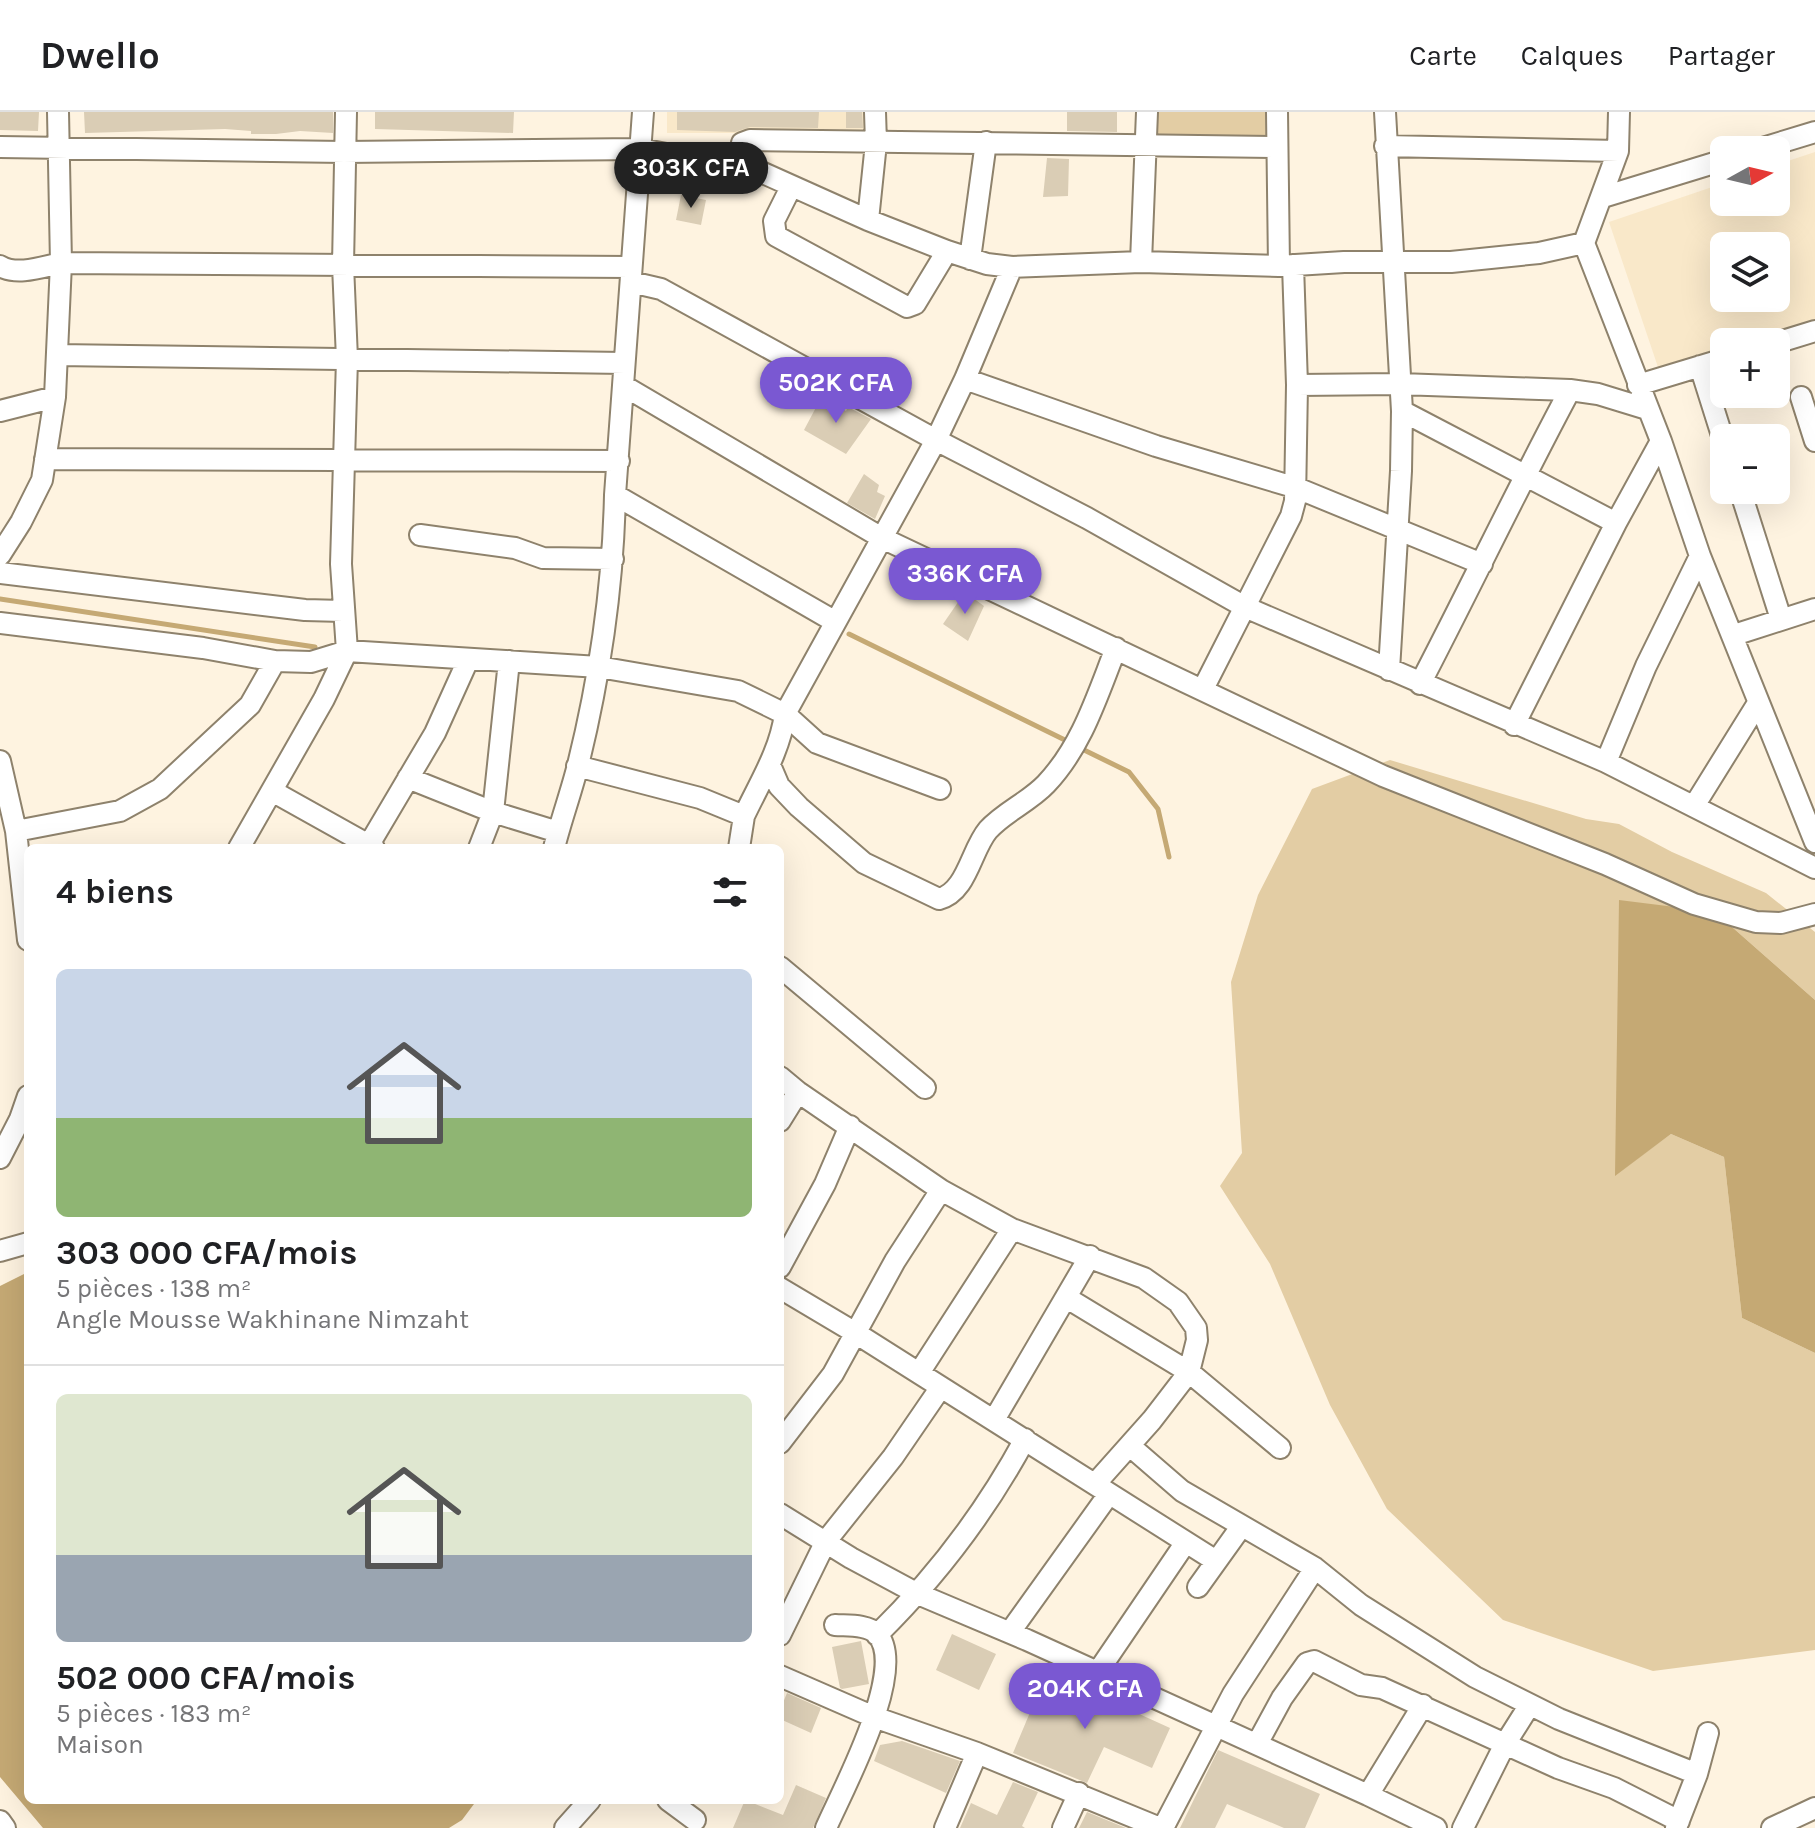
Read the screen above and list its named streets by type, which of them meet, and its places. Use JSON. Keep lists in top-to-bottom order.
{
  "north": "right",
  "page": {
    "header": "Dwello",
    "nav": ["Carte", "Calques", "Partager"],
    "map_buttons": ["+", "−"],
    "price": [
      "303K CFA",
      "502K CFA",
      "336K CFA",
      "204K CFA"
    ],
    "heading": "4 biens",
    "list": [
      {
        "name": "303 000 CFA/mois",
        "note": "5 pièces · 138 m² · Angle Mousse Wakhinane Nimzaht"
      },
      {
        "name": "502 000 CFA/mois",
        "note": "5 pièces · 183 m² · Maison"
      }
    ]
  }
}
